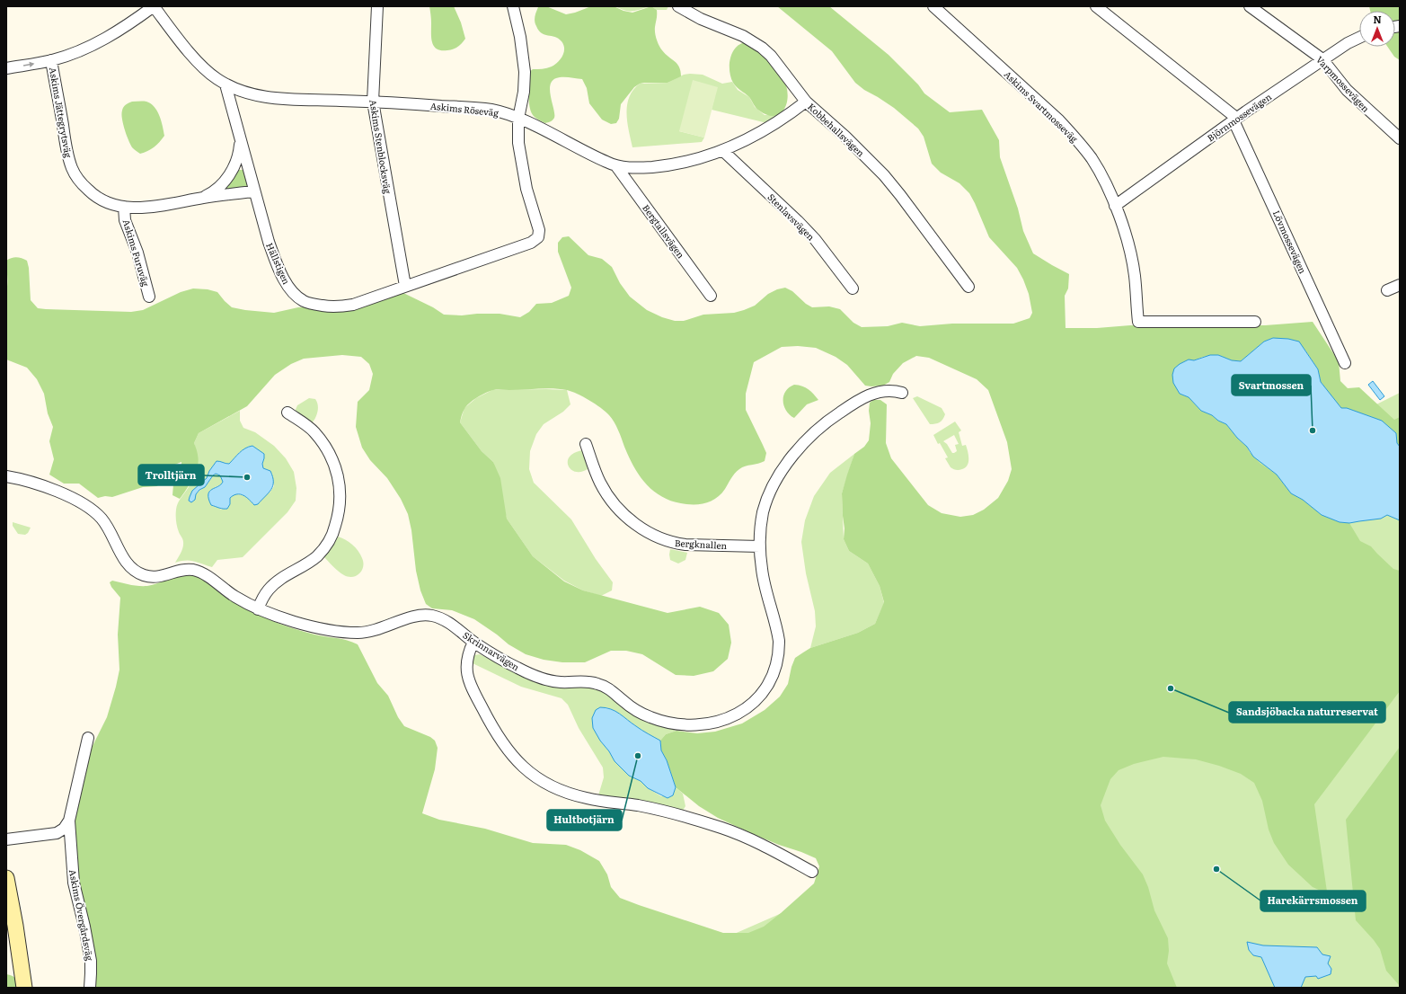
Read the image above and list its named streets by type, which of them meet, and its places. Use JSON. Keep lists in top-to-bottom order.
{
  "streets": {
    "street": [
      "Varpmossevägen",
      "Askims Svartmosseväg",
      "Askims Röseväg",
      "Askims Jättegrytsväg",
      "Björnmossevägen",
      "Kobbehallsvägen",
      "Askims Stenblocksväg",
      "Stenlavsvägen",
      "Bergtallsvägen",
      "Lövmossevägen",
      "Askims Furuväg",
      "Hällstigen",
      "Bergknallen",
      "Skrinnarvägen",
      "Askims Övergårdsväg"
    ]
  },
  "crossings": [
    ["Varpmossevägen", "Björnmossevägen"],
    ["Askims Svartmosseväg", "Björnmossevägen"],
    ["Askims Röseväg", "Kobbehallsvägen"],
    ["Askims Röseväg", "Askims Stenblocksväg"],
    ["Askims Röseväg", "Stenlavsvägen"],
    ["Askims Röseväg", "Bergtallsvägen"],
    ["Askims Röseväg", "Hällstigen"],
    ["Askims Jättegrytsväg", "Askims Furuväg"],
    ["Askims Jättegrytsväg", "Hällstigen"],
    ["Björnmossevägen", "Lövmossevägen"],
    ["Askims Stenblocksväg", "Hällstigen"],
    ["Bergknallen", "Skrinnarvägen"]
  ],
  "places": [
    "Svartmossen",
    "Trolltjärn",
    "Sandsjöbacka naturreservat",
    "Hultbotjärn",
    "Harekärrsmossen"
  ],
  "north": "top"
}
